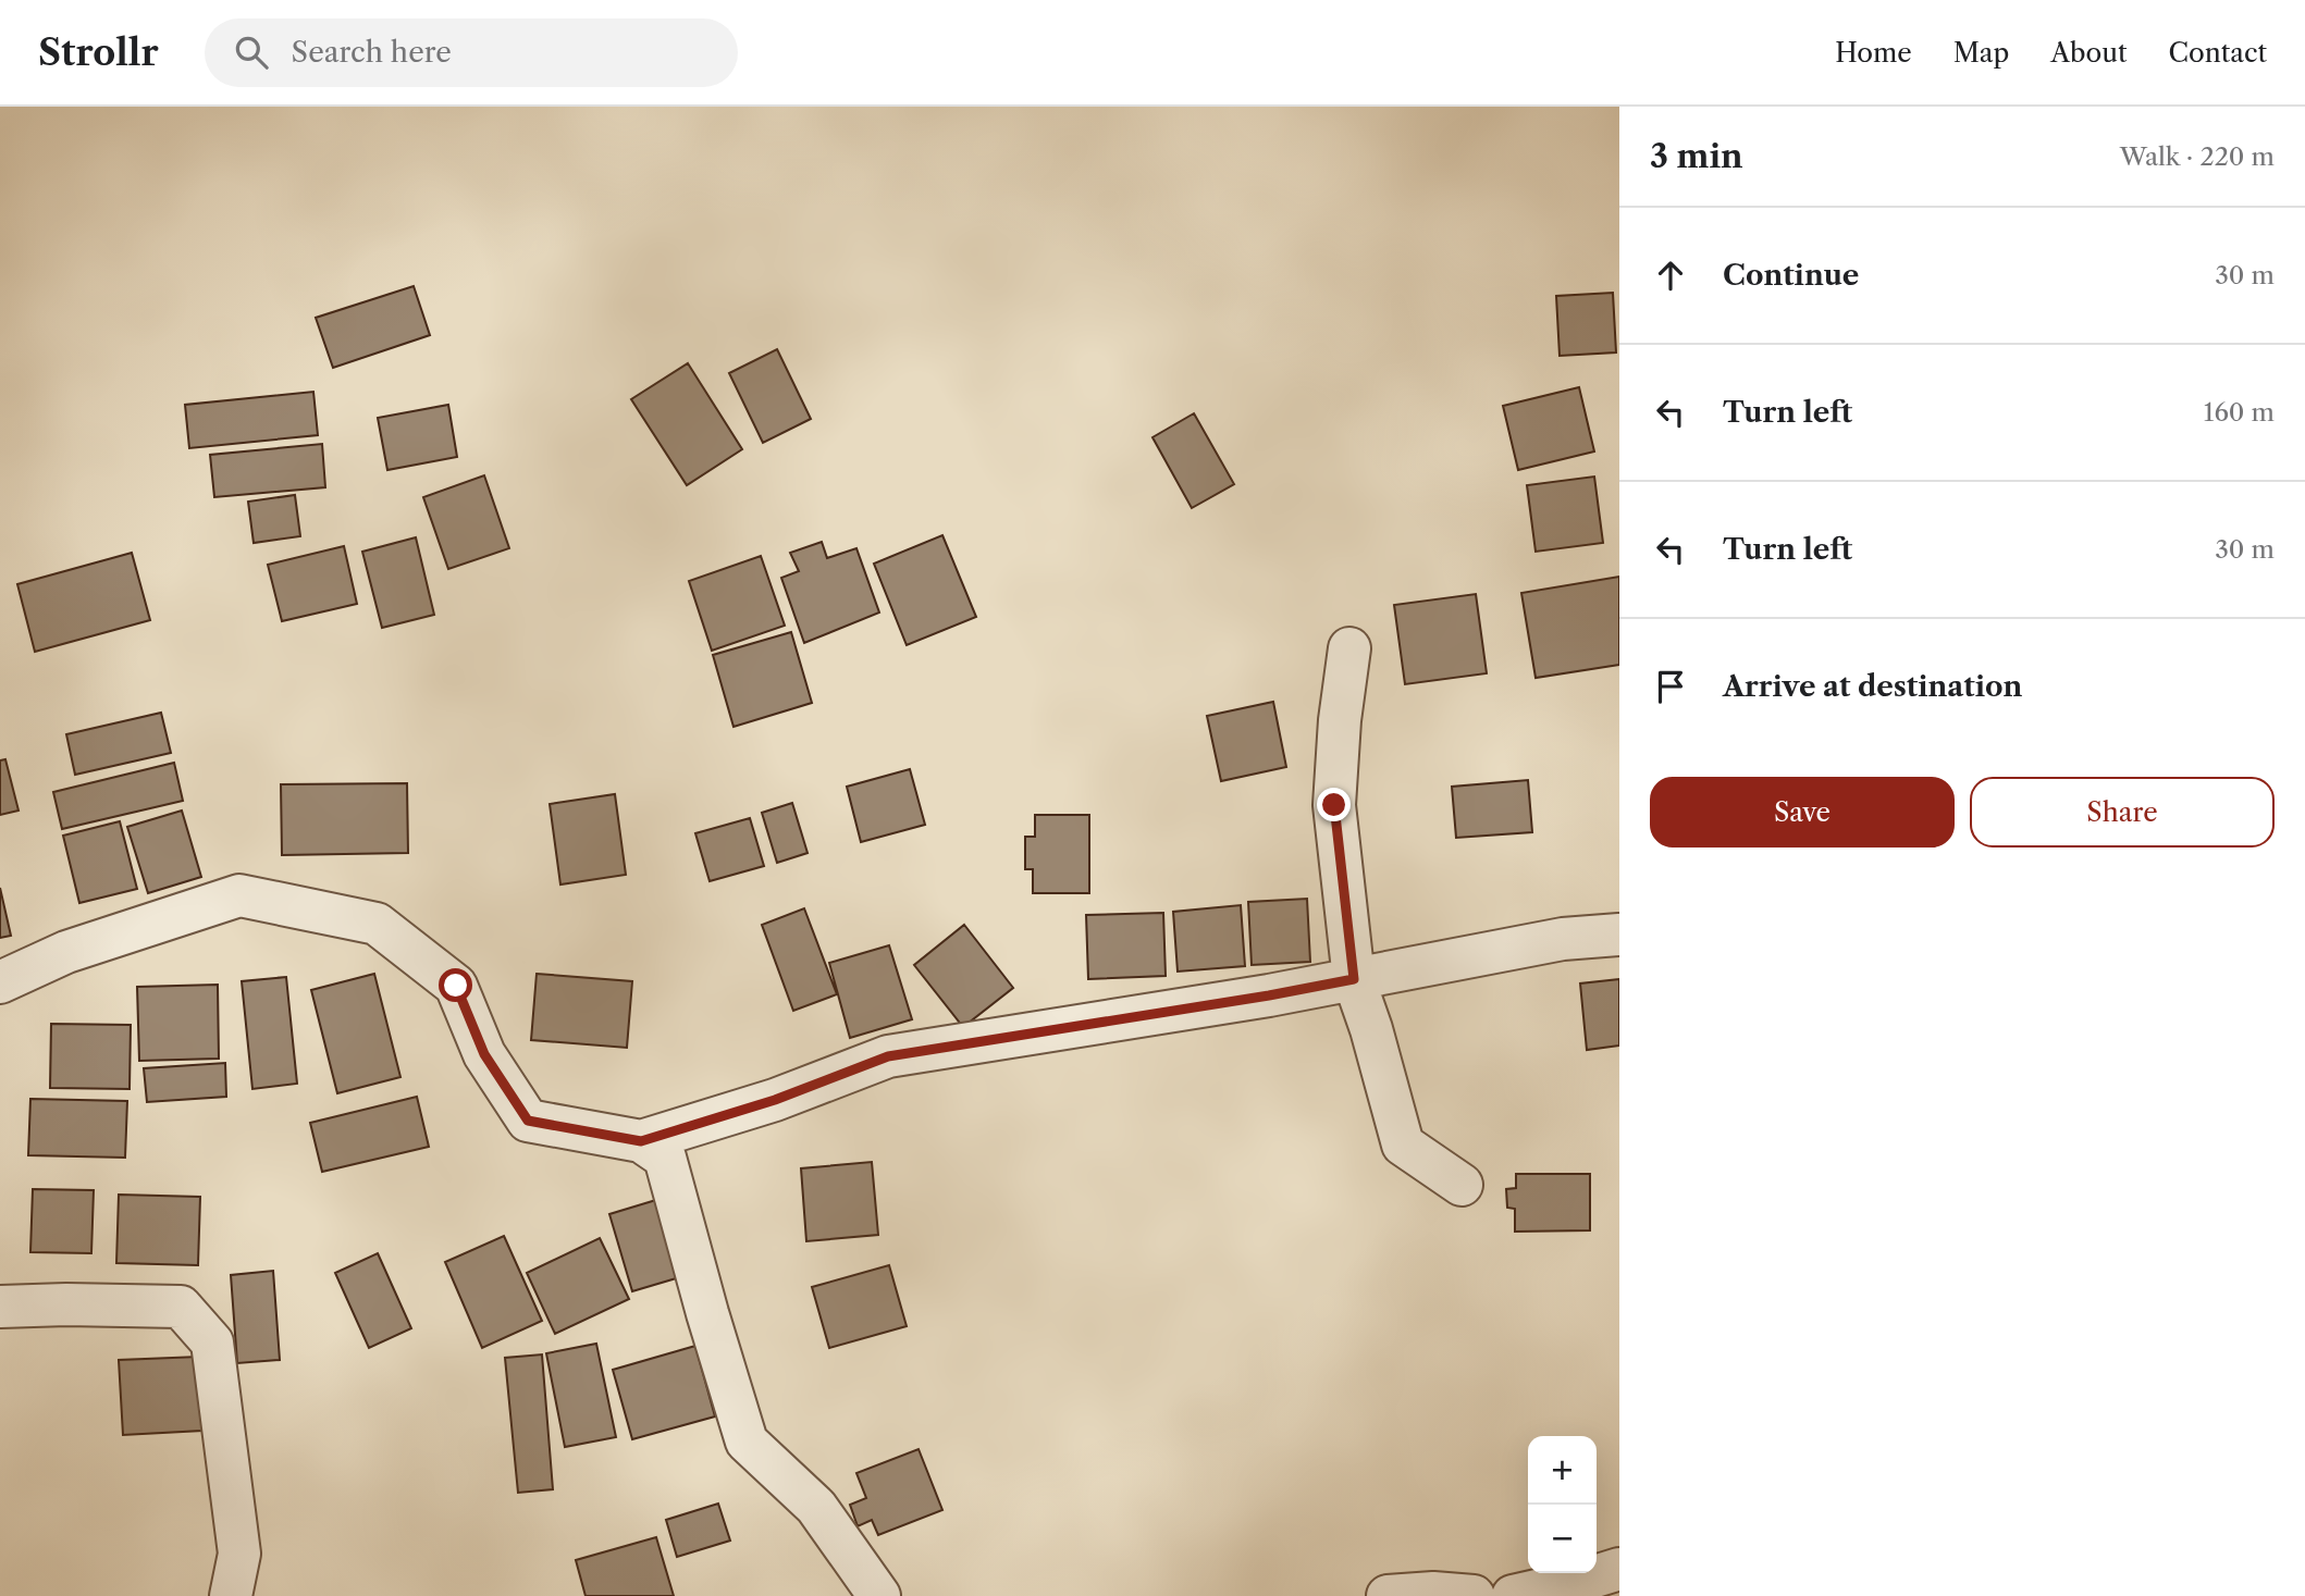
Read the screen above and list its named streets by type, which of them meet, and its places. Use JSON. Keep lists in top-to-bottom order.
{
  "page": {
    "header": "Strollr",
    "search": "Search here",
    "nav": [
      "Home",
      "Map",
      "About",
      "Contact"
    ],
    "heading": ["3 min", "Walk · 220 m"],
    "list": [
      ["Continue", "30 m"],
      ["Turn left", "160 m"],
      ["Turn left", "30 m"],
      "Arrive at destination"
    ],
    "buttons": ["Save", "Share"],
    "map_buttons": ["+", "−"]
  }
}
